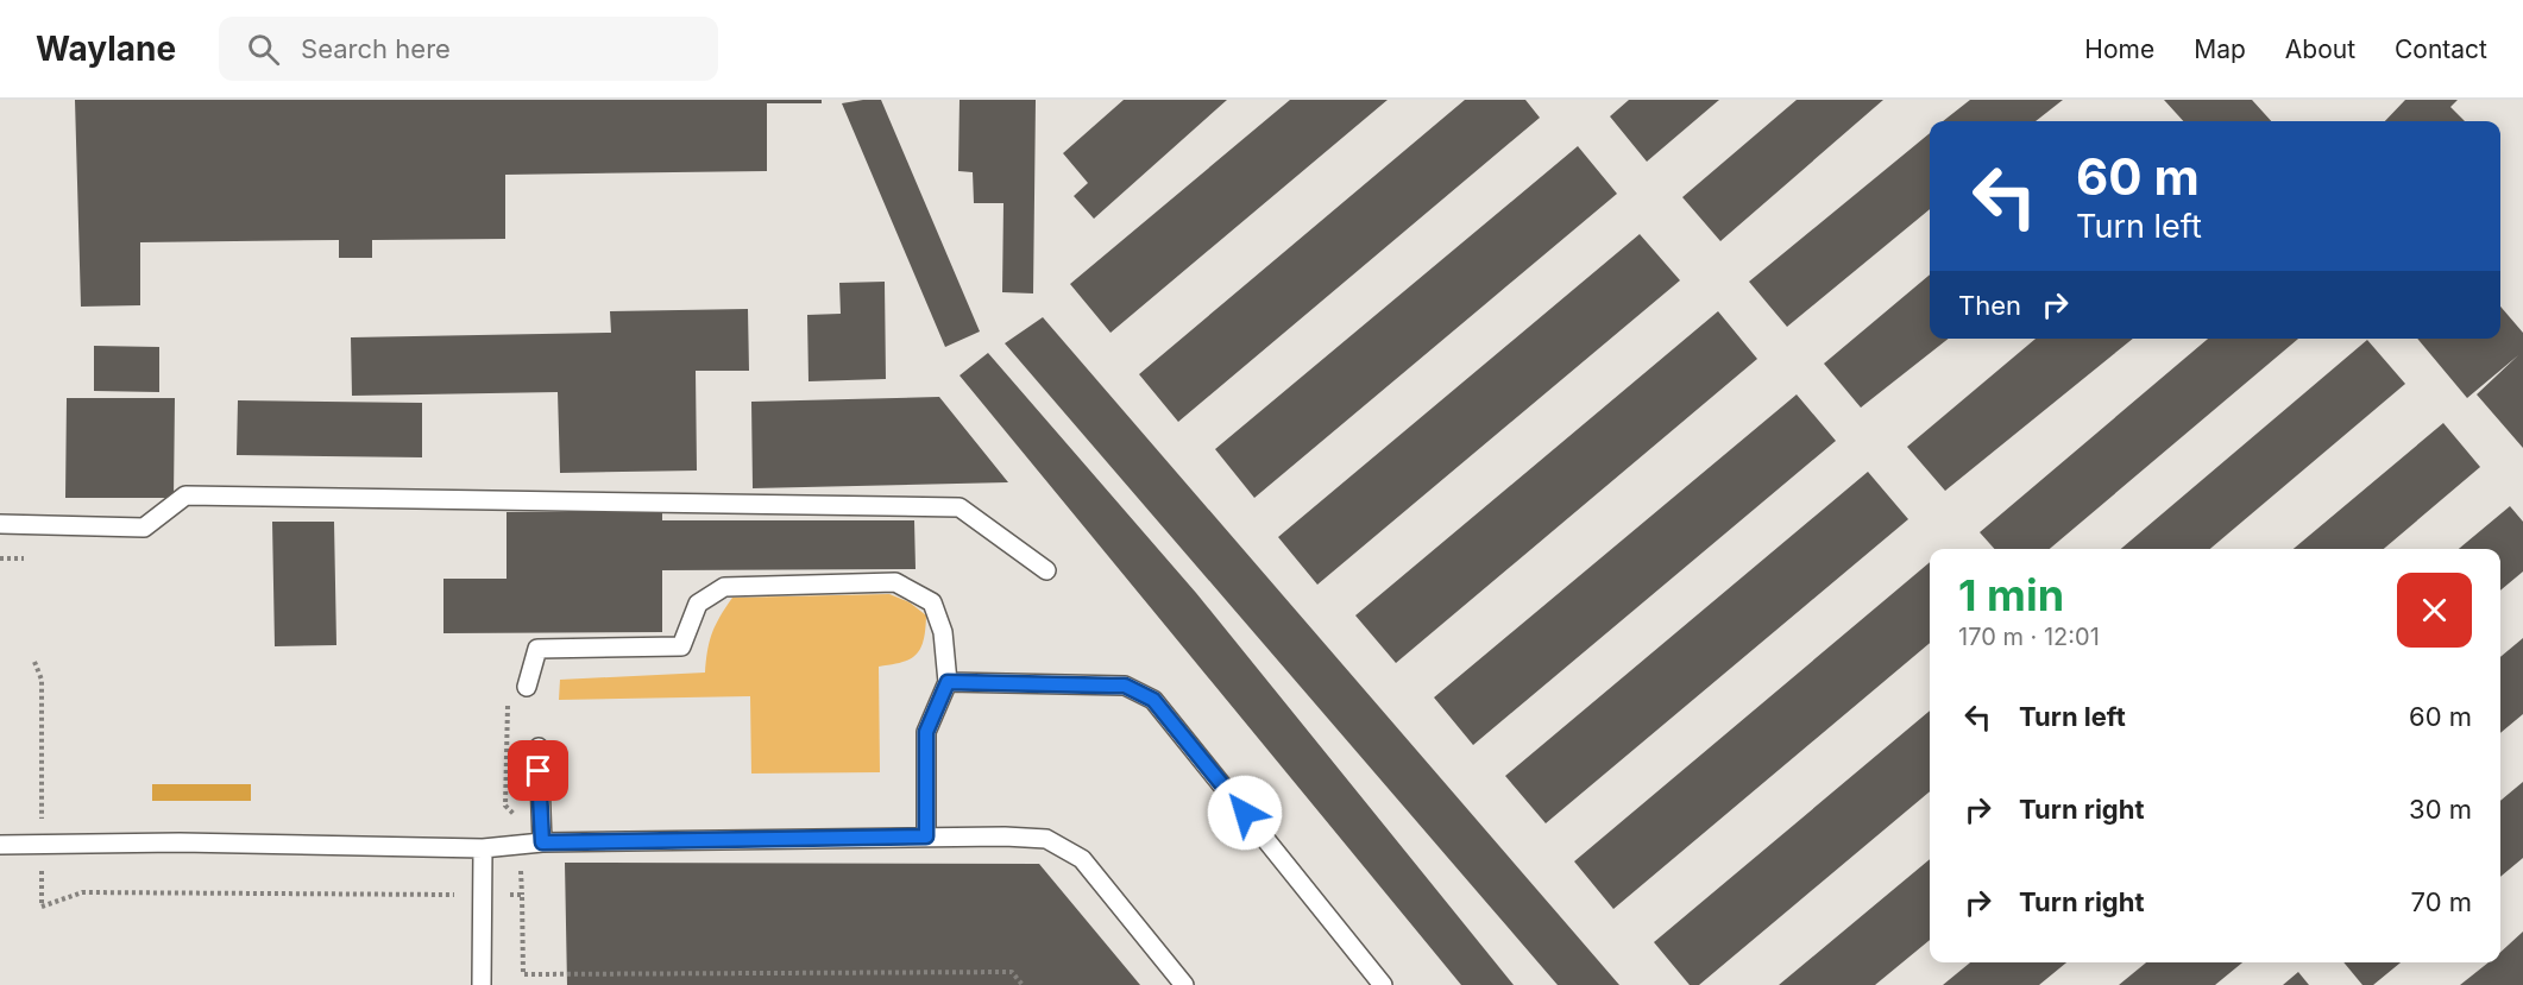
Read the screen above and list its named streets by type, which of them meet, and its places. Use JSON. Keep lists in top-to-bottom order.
{
  "page": {
    "header": "Waylane",
    "search": "Search here",
    "nav": [
      "Home",
      "Map",
      "About",
      "Contact"
    ],
    "turn": ["60 m", "Turn left"],
    "then": "Then",
    "heading": ["1 min", "170 m · 12:01"],
    "list": [
      {
        "name": "Turn left",
        "value": "60 m"
      },
      {
        "name": "Turn right",
        "value": "30 m"
      },
      {
        "name": "Turn right",
        "value": "70 m"
      }
    ]
  }
}
